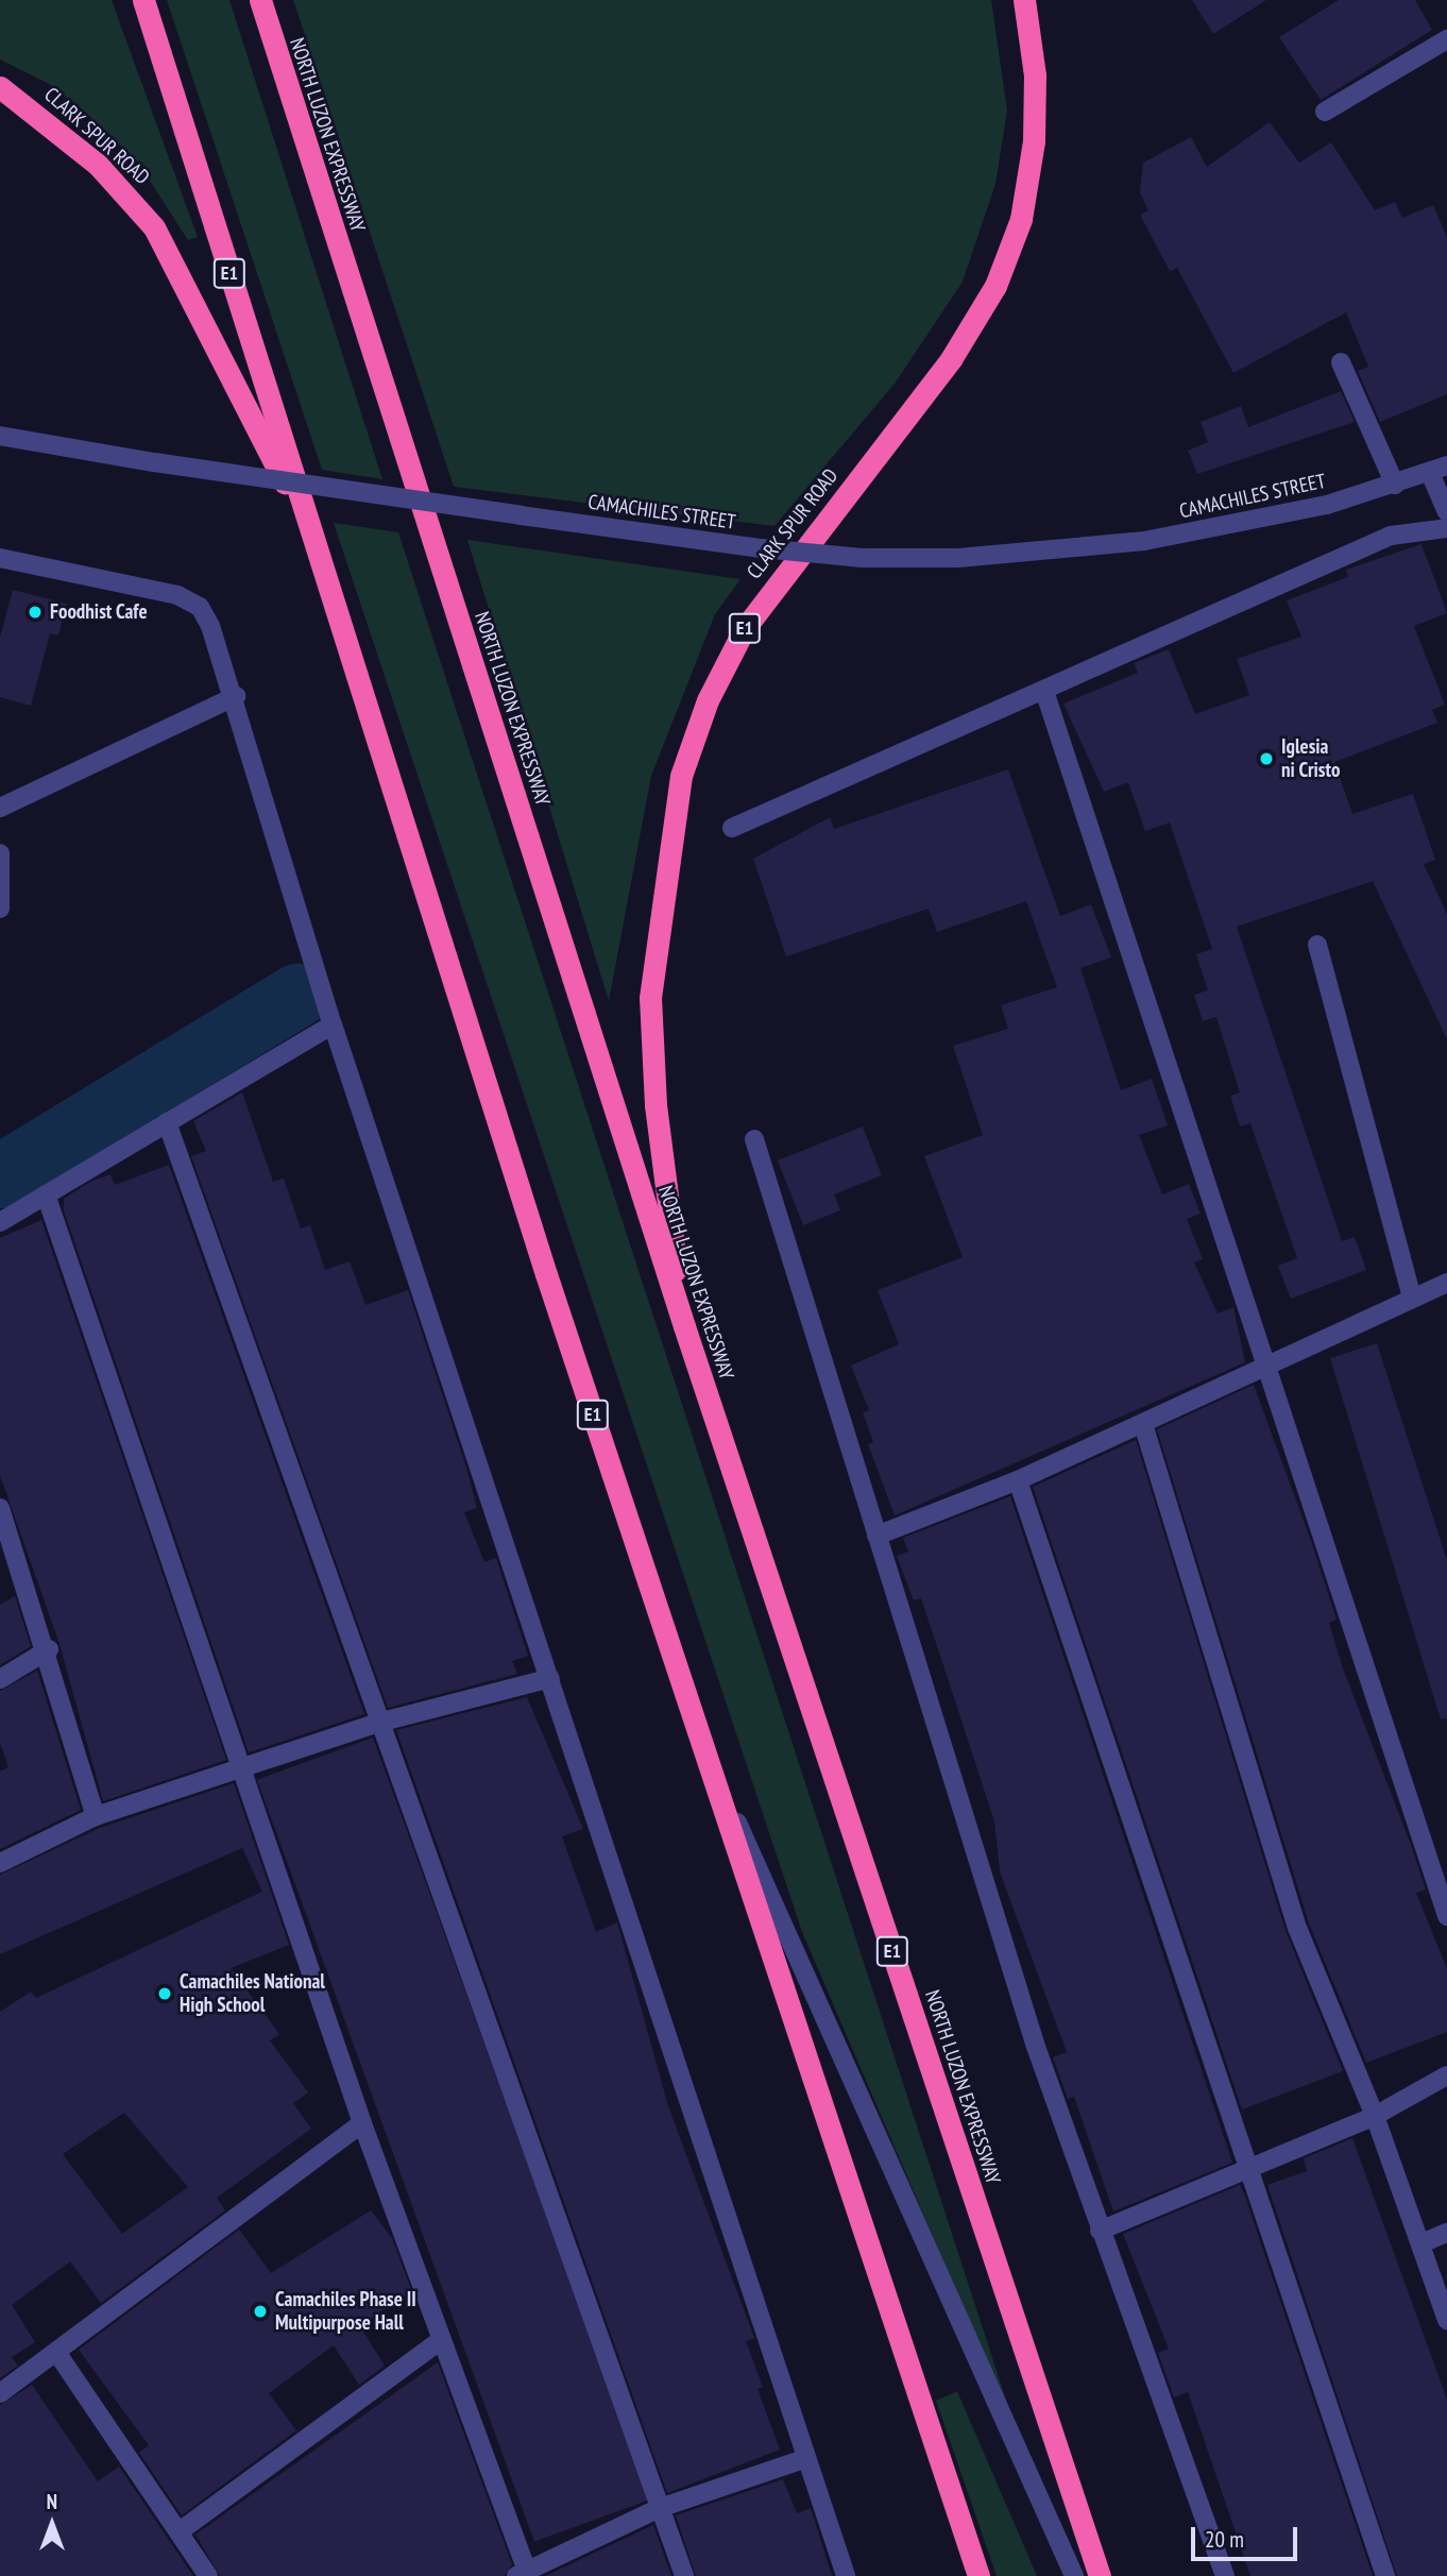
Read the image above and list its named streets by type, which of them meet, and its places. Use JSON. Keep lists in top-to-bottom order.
{
  "streets": {
    "highway": ["NORTH LUZON EXPRESSWAY", "CLARK SPUR ROAD", "E1"],
    "street": ["CAMACHILES STREET"]
  },
  "crossings": [
    ["NORTH LUZON EXPRESSWAY", "CLARK SPUR ROAD"],
    ["CLARK SPUR ROAD", "E1"]
  ],
  "places": [
    "Foodhist Cafe",
    "Iglesia ni Cristo",
    "Camachiles National High School",
    "Camachiles Phase II Multipurpose Hall"
  ],
  "scale_bar": "20 m",
  "north": "top"
}
